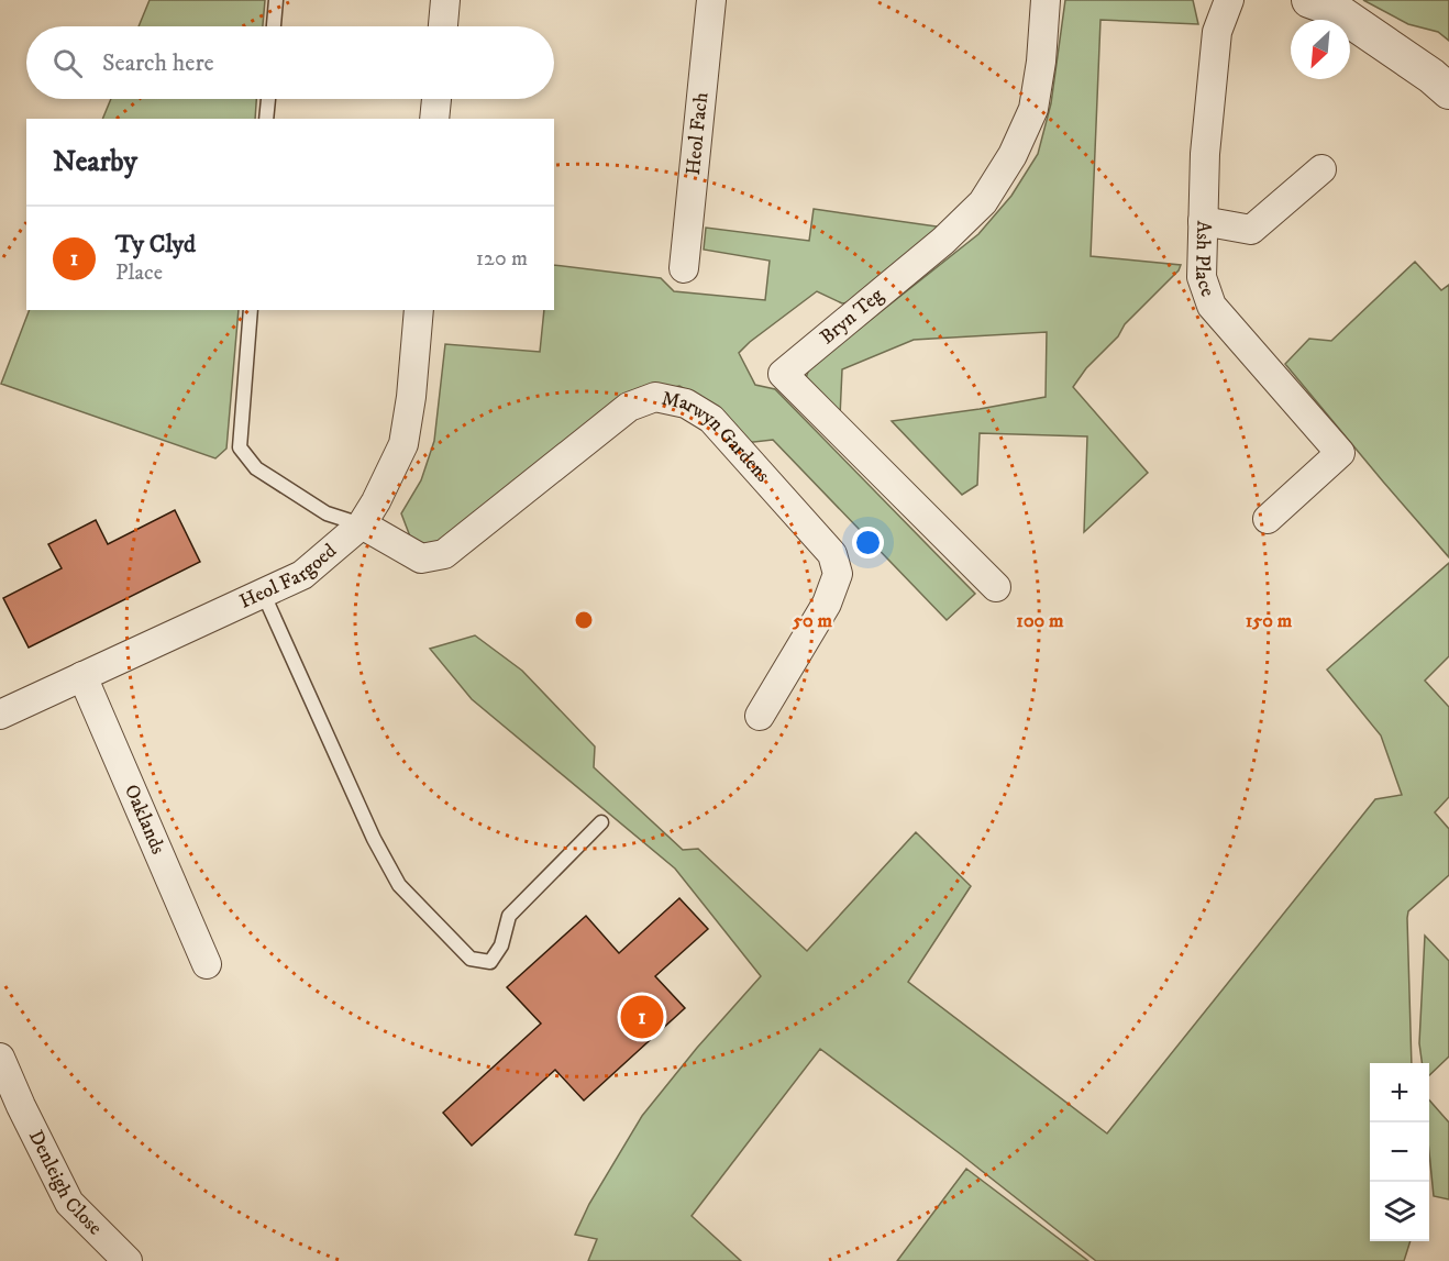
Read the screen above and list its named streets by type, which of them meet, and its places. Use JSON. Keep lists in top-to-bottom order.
{
  "streets": {
    "street": [
      "Heol Fach",
      "Ash Place",
      "Bryn Teg",
      "Marwyn Gardens",
      "Heol Fargoed",
      "Oaklands",
      "Denleigh Close"
    ]
  },
  "crossings": [
    ["Marwyn Gardens", "Heol Fargoed"],
    ["Heol Fargoed", "Oaklands"]
  ],
  "north": "bottom left",
  "page": {
    "search": "Search here",
    "heading": "Nearby",
    "list": [
      {
        "mark": "1",
        "name": "Ty Clyd",
        "note": "Place",
        "value": "120 m"
      }
    ],
    "pins": "1",
    "map_buttons": ["+", "−"]
  },
  "rings": ["50 m", "100 m", "150 m"]
}
